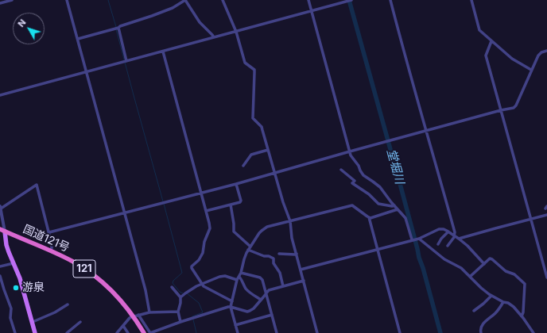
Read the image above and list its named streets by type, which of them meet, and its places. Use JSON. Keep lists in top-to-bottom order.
{
  "streets": {
    "highway": ["国道121号", "121"]
  },
  "water": ["堂堀川"],
  "places": ["游泉"],
  "north": "top left"
}
